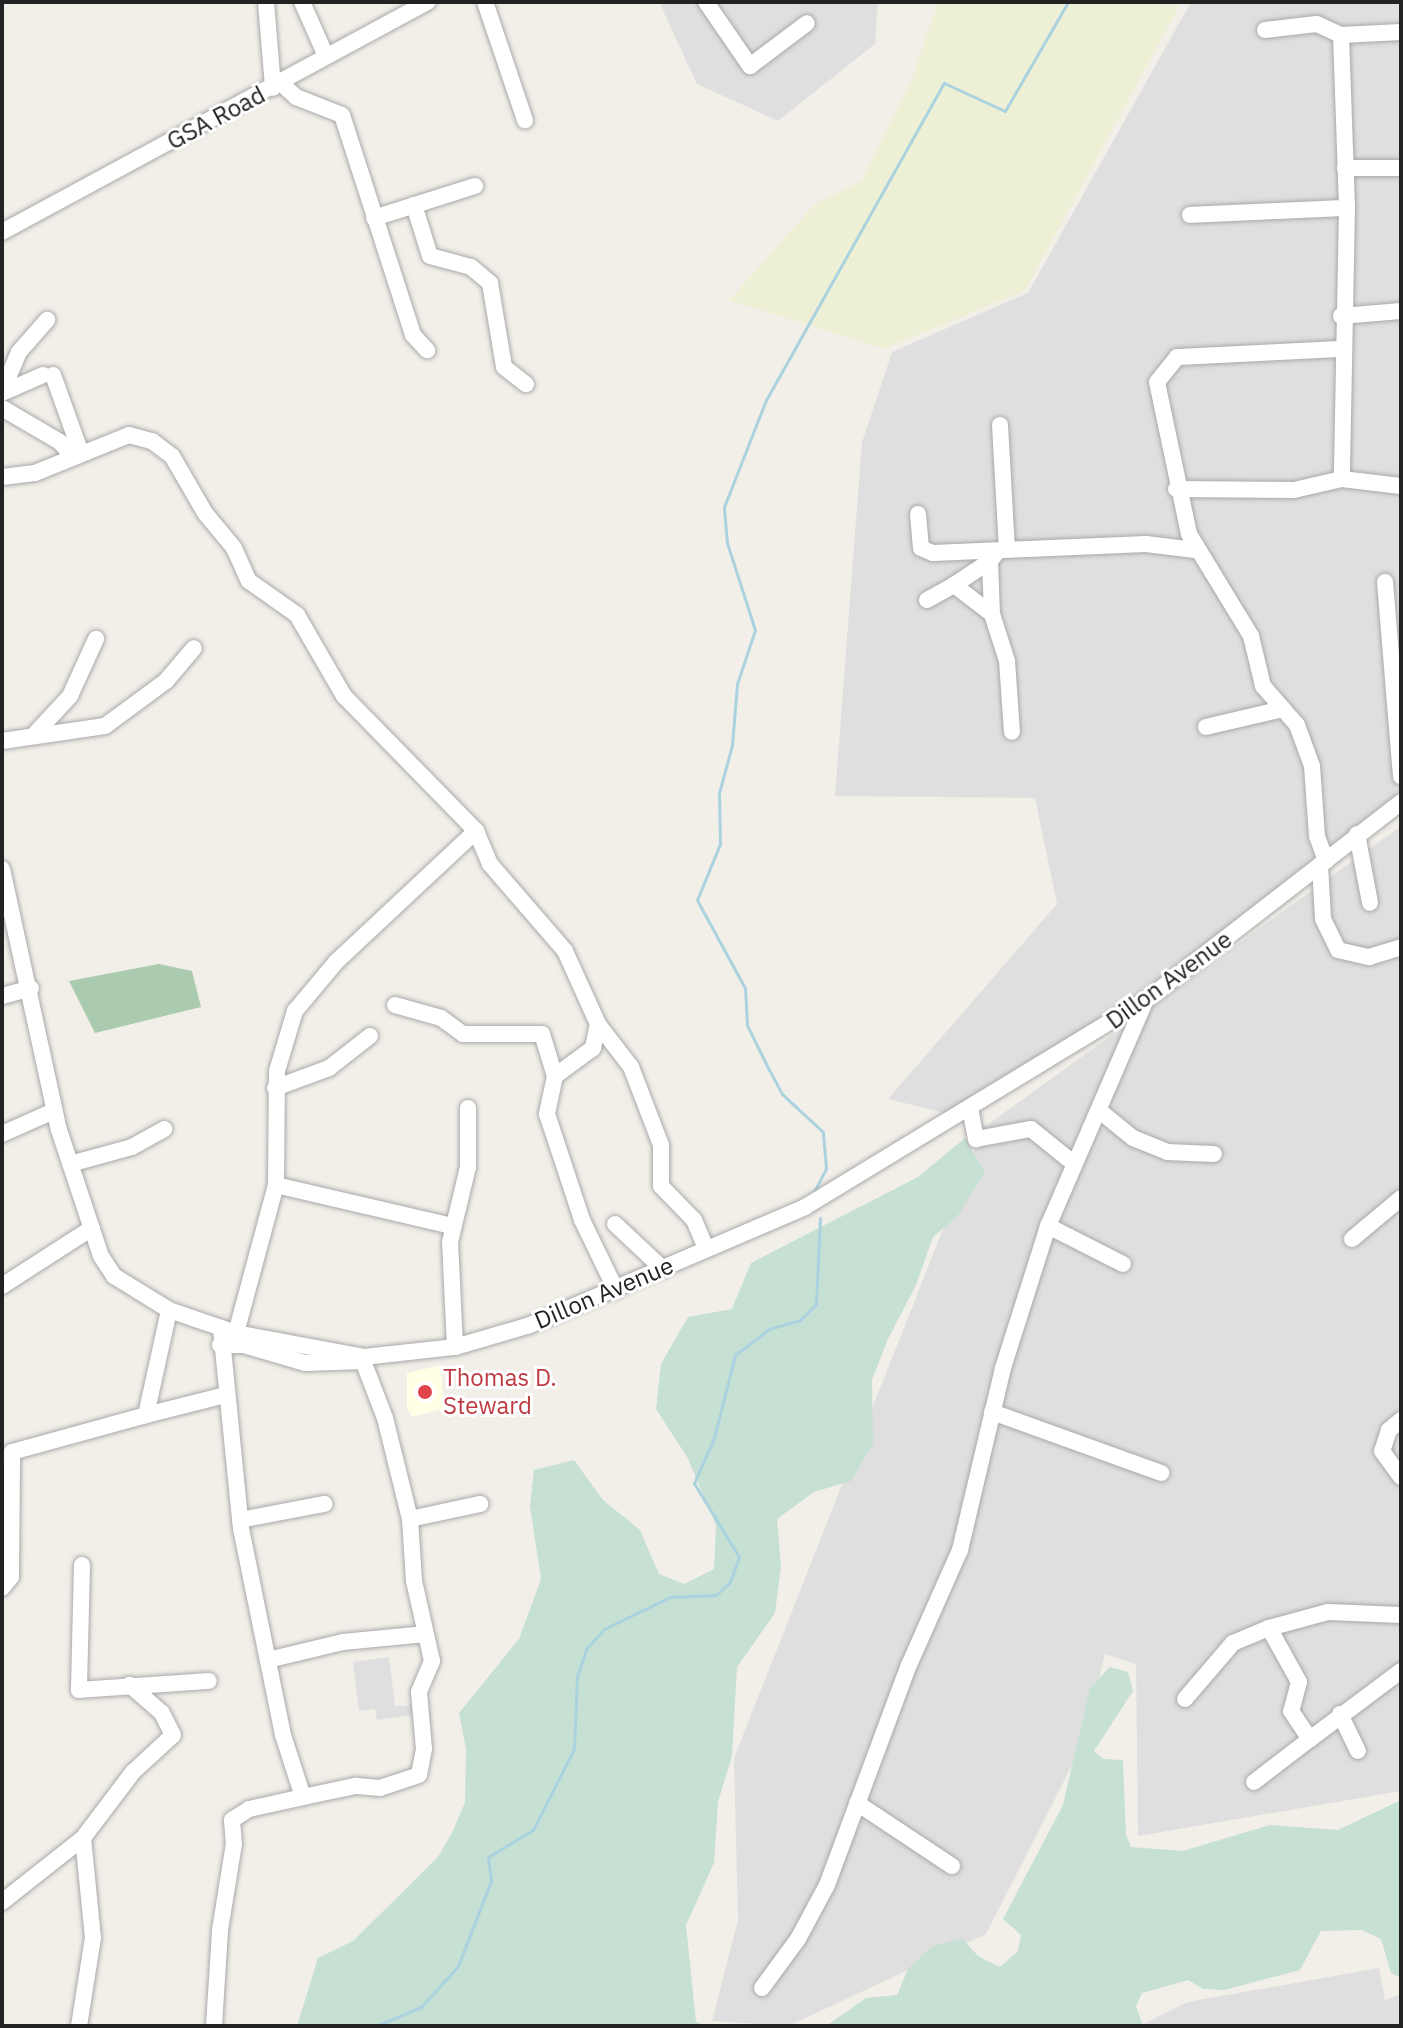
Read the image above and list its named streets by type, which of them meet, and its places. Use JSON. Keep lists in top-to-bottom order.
{
  "streets": {
    "street": ["GSA Road", "Dillon Avenue"]
  },
  "places": ["Thomas D. Steward"]
}
